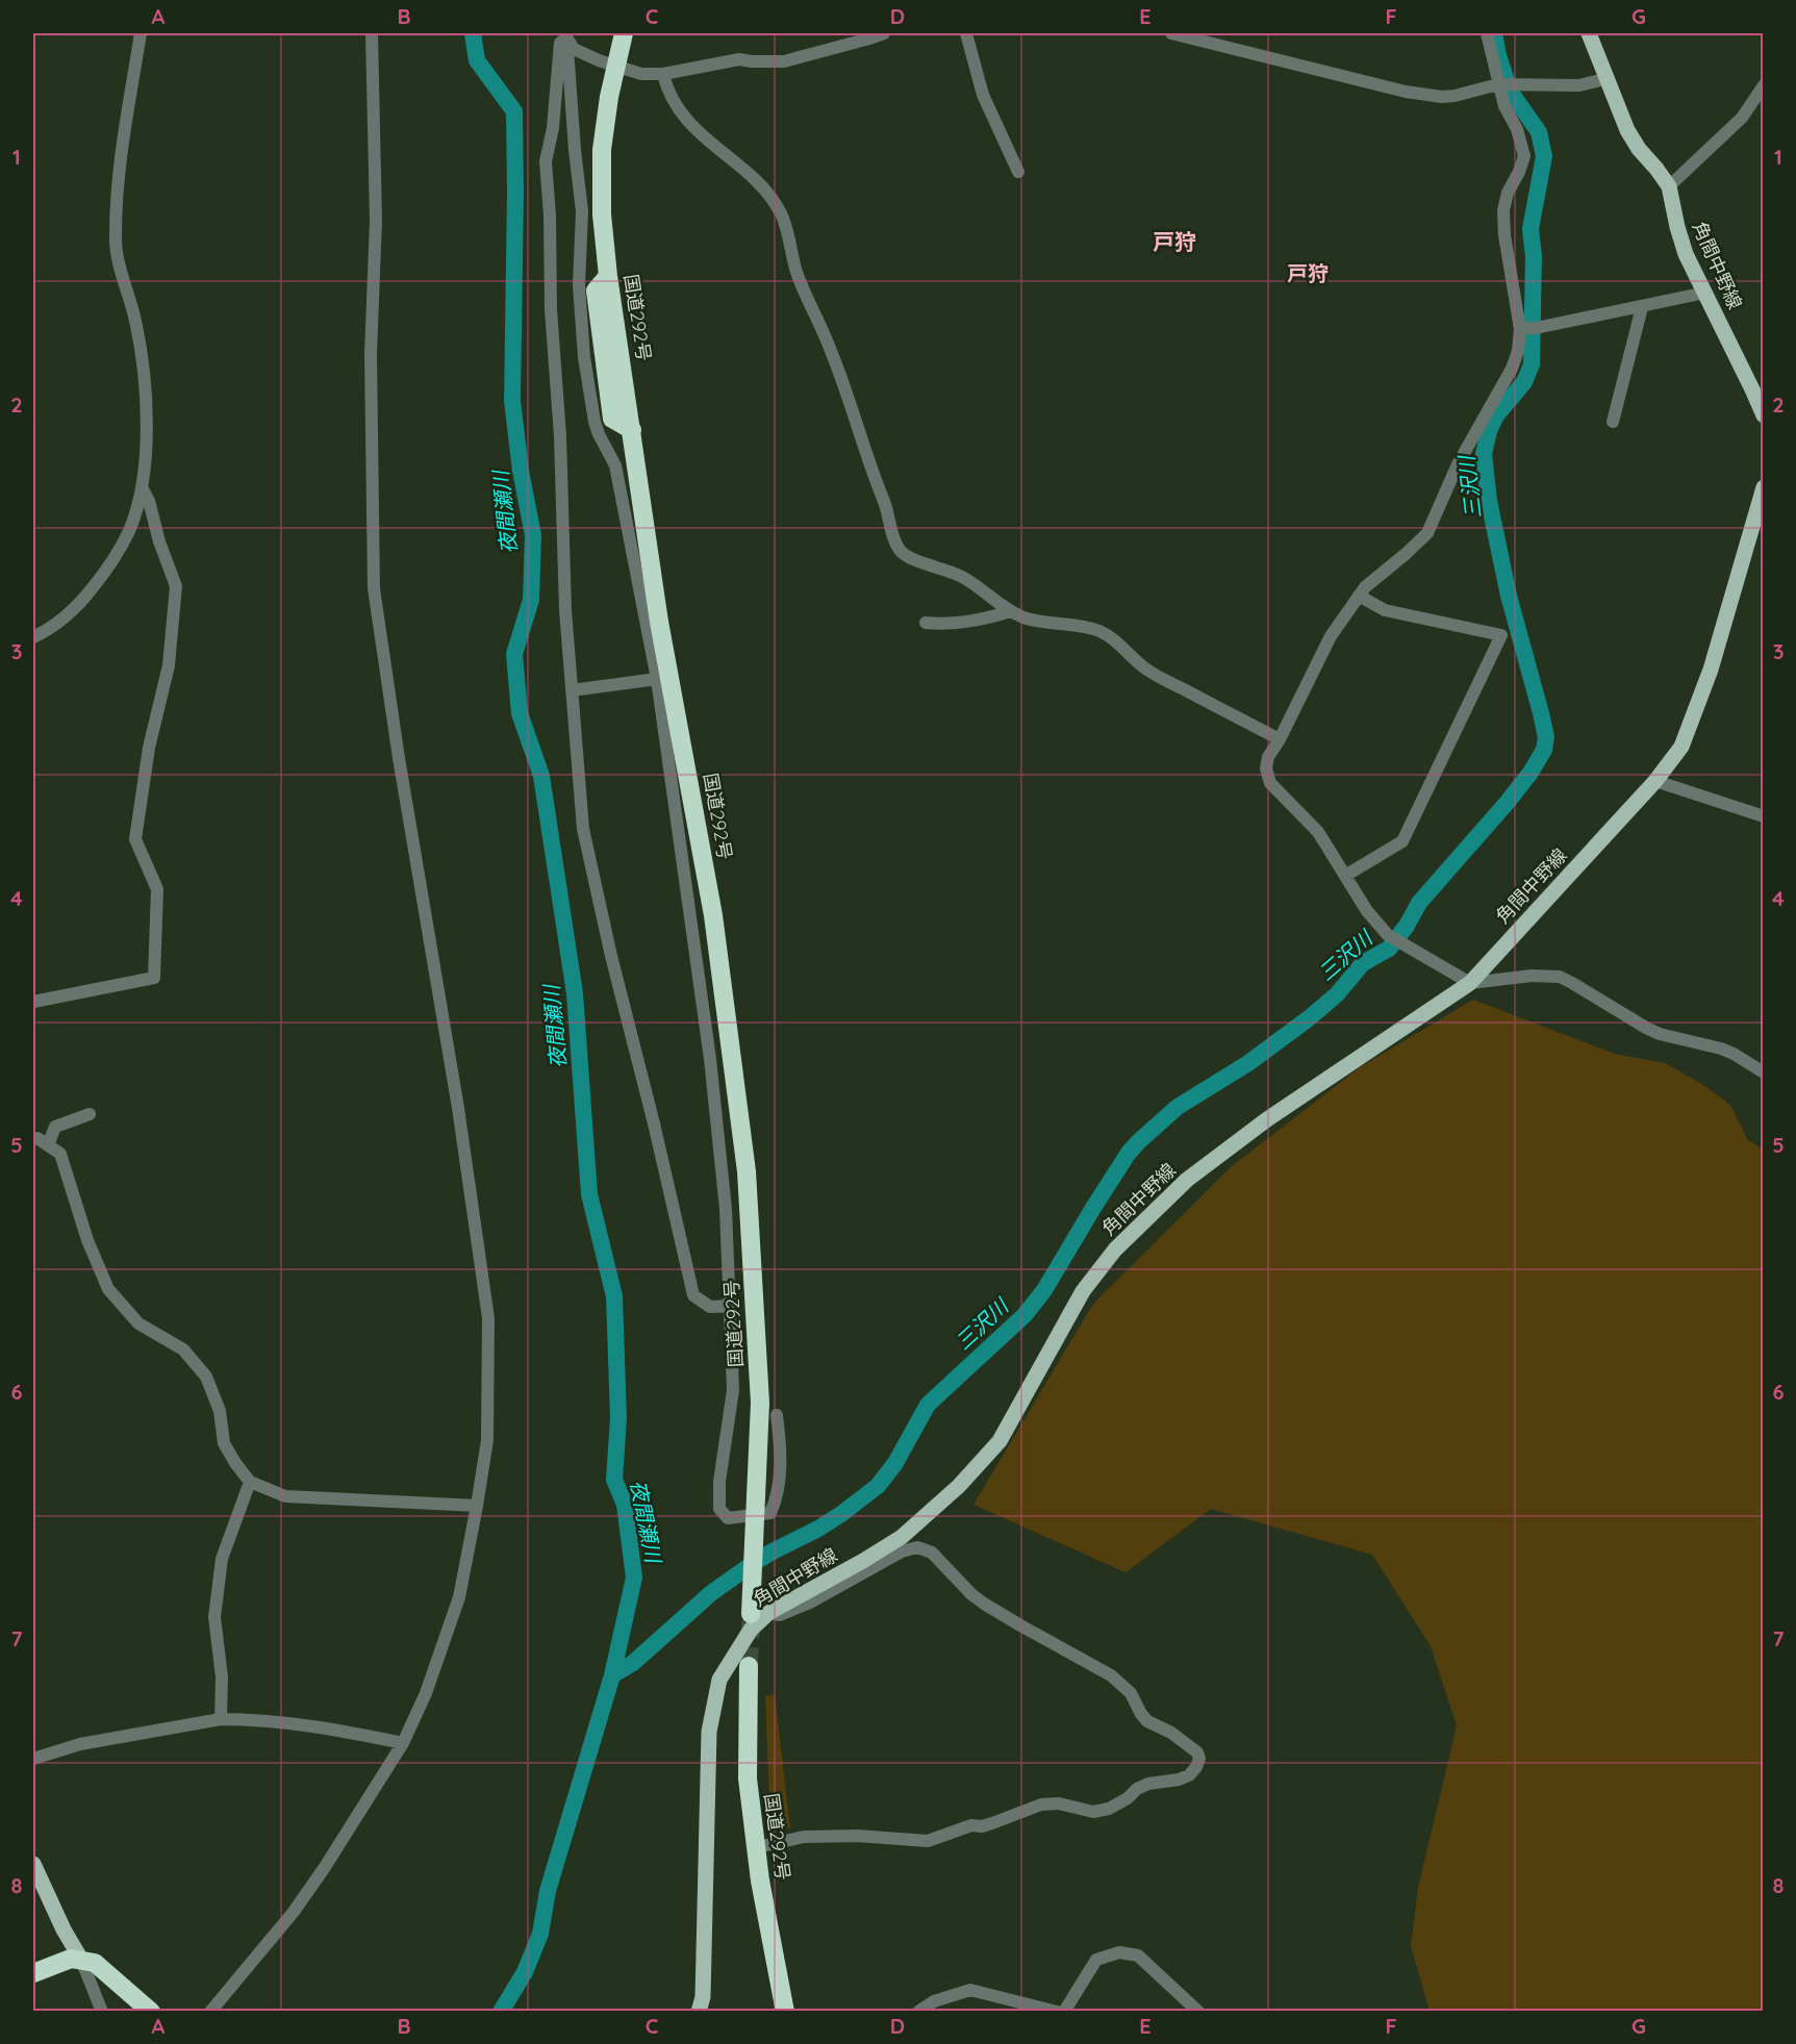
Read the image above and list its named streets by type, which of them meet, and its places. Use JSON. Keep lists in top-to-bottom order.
{
  "streets": {
    "highway": ["国道292号"],
    "main road": ["角間中野線"]
  },
  "crossings": [
    ["角間中野線", "国道292号"]
  ],
  "districts": ["戸狩", "戸狩"],
  "water": ["三沢川", "夜間瀬川"],
  "grid": {
    "columns": [
      "A",
      "B",
      "C",
      "D",
      "E",
      "F",
      "G"
    ],
    "rows": [
      "1",
      "2",
      "3",
      "4",
      "5",
      "6",
      "7",
      "8"
    ]
  }
}
